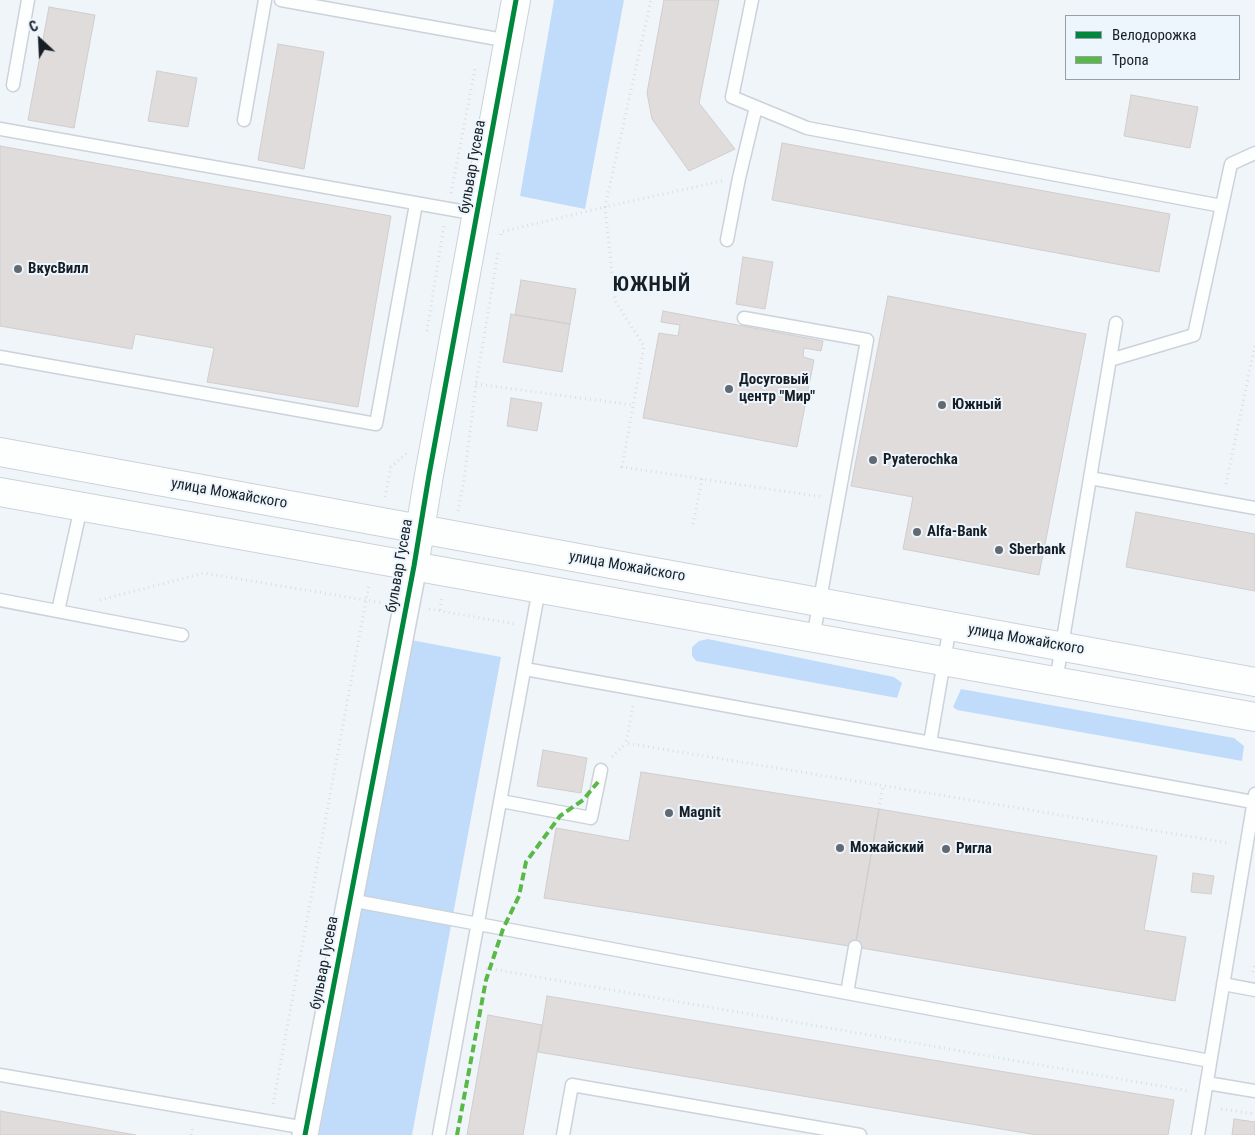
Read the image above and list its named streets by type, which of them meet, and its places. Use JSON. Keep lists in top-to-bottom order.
{
  "streets": {
    "main road": ["бульвар Гусева", "улица Можайского"]
  },
  "crossings": [
    ["бульвар Гусева", "улица Можайского"]
  ],
  "districts": ["ЮЖНЫЙ"],
  "places": [
    "ВкусВилл",
    "Досуговый центр \"Мир\"",
    "Южный",
    "Pyaterochka",
    "Alfa-Bank",
    "Sberbank",
    "Magnit",
    "Можайский",
    "Ригла"
  ],
  "legend": ["Велодорожка", "Тропа"],
  "north": "top left"
}
